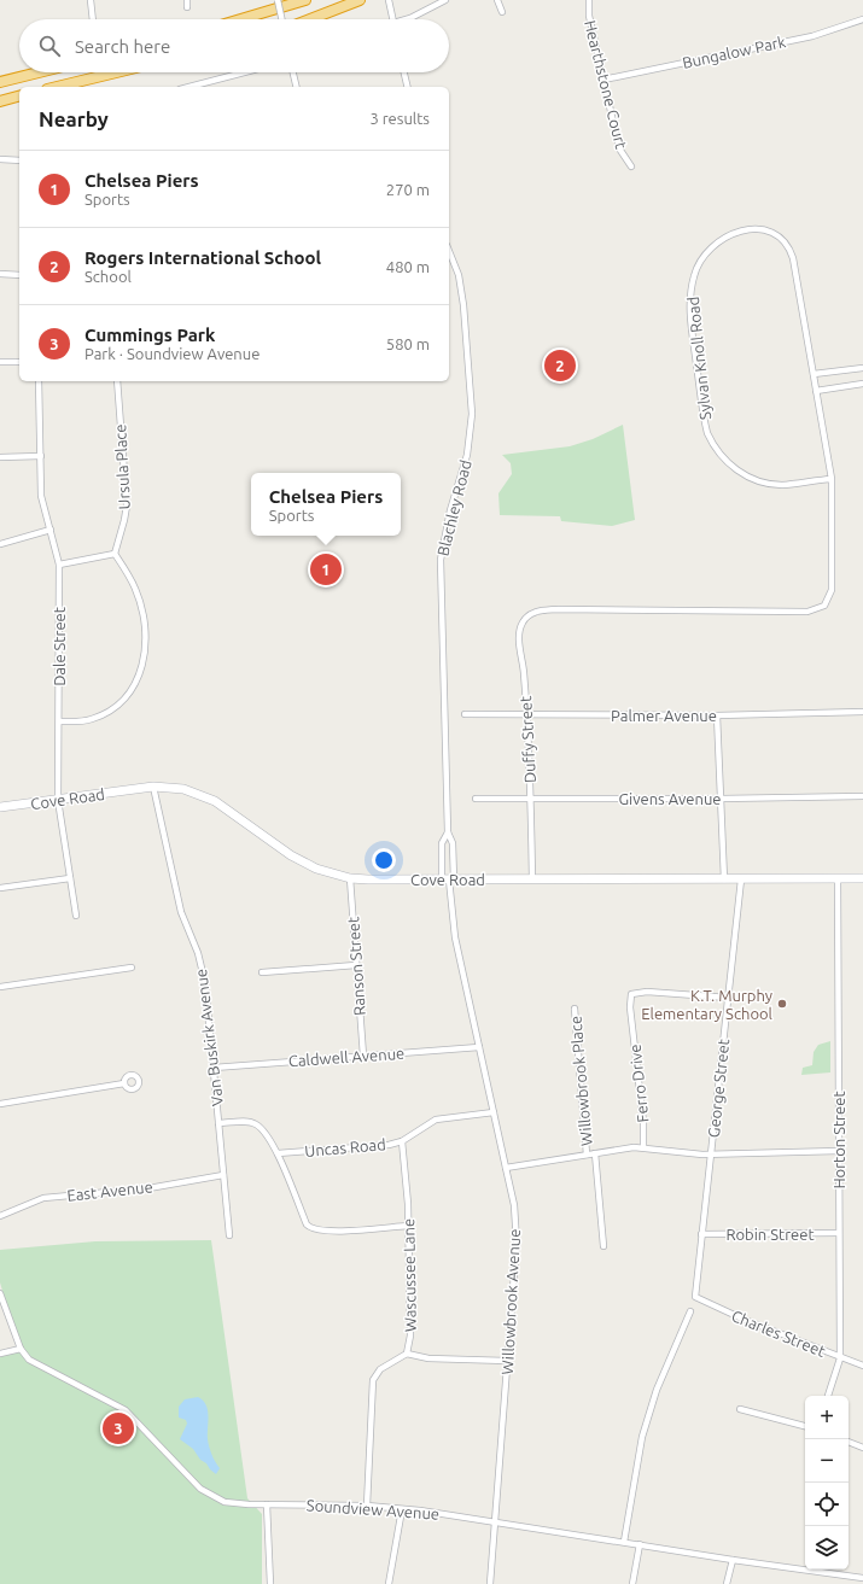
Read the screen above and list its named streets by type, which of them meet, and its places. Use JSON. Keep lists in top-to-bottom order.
{
  "streets": {
    "main road": ["Cove Road"],
    "street": [
      "Bungalow Park",
      "Hearthstone Court",
      "Sylvan Knoll Road",
      "Ursula Place",
      "Blachley Road",
      "Dale Street",
      "Palmer Avenue",
      "Duffy Street",
      "Givens Avenue",
      "Ranson Street",
      "Van Buskirk Avenue",
      "Caldwell Avenue",
      "Willowbrook Place",
      "Ferro Drive",
      "George Street",
      "Horton Street",
      "Uncas Road",
      "East Avenue",
      "Robin Street",
      "Wascussee Lane",
      "Willowbrook Avenue",
      "Charles Street",
      "Soundview Avenue"
    ]
  },
  "crossings": [
    ["Bungalow Park", "Hearthstone Court"],
    ["Sylvan Knoll Road", "Duffy Street"],
    ["Blachley Road", "Cove Road"],
    ["Blachley Road", "Willowbrook Avenue"],
    ["Dale Street", "Cove Road"],
    ["Palmer Avenue", "Duffy Street"],
    ["Duffy Street", "Cove Road"],
    ["Duffy Street", "Givens Avenue"],
    ["Cove Road", "Ranson Street"],
    ["Cove Road", "Van Buskirk Avenue"],
    ["Cove Road", "George Street"],
    ["Cove Road", "Horton Street"],
    ["Cove Road", "Willowbrook Avenue"],
    ["Ranson Street", "Caldwell Avenue"],
    ["Van Buskirk Avenue", "Caldwell Avenue"],
    ["Van Buskirk Avenue", "East Avenue"],
    ["Caldwell Avenue", "Willowbrook Avenue"],
    ["Ferro Drive", "George Street"],
    ["George Street", "Robin Street"],
    ["George Street", "Charles Street"],
    ["Horton Street", "Robin Street"],
    ["Horton Street", "Charles Street"],
    ["Uncas Road", "Wascussee Lane"],
    ["Uncas Road", "Willowbrook Avenue"],
    ["Wascussee Lane", "Soundview Avenue"],
    ["Willowbrook Avenue", "Soundview Avenue"]
  ],
  "places": ["K.T. Murphy Elementary School"],
  "page": {
    "search": "Search here",
    "heading": ["Nearby", "3 results"],
    "list": [
      {
        "mark": "1",
        "name": "Chelsea Piers",
        "note": "Sports",
        "value": "270 m"
      },
      {
        "mark": "2",
        "name": "Rogers International School",
        "note": "School",
        "value": "480 m"
      },
      {
        "mark": "3",
        "name": "Cummings Park",
        "note": "Park · Soundview Avenue",
        "value": "580 m"
      }
    ],
    "pins": ["2", "1", "3"],
    "popup": ["Chelsea Piers", "Sports"],
    "map_buttons": ["+", "−"]
  }
}
